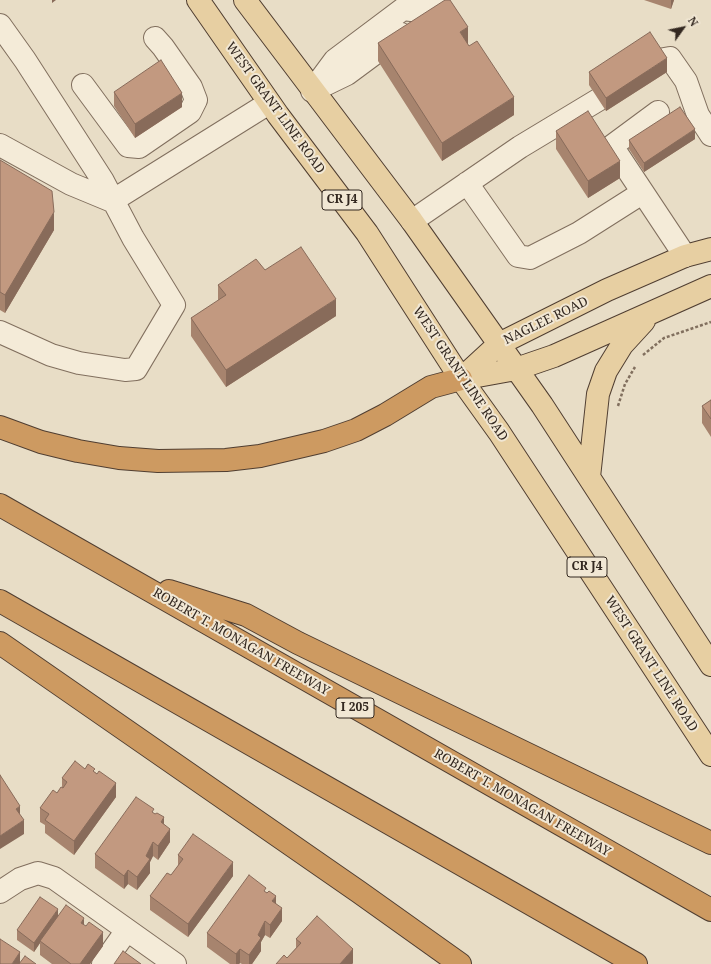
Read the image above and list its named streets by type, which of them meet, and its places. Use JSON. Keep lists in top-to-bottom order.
{
  "streets": {
    "highway": ["ROBERT T. MONAGAN FREEWAY", "I 205"],
    "main road": ["WEST GRANT LINE ROAD", "CR J4", "NAGLEE ROAD"]
  },
  "crossings": [
    ["WEST GRANT LINE ROAD", "NAGLEE ROAD"]
  ],
  "north": "top right"
}
